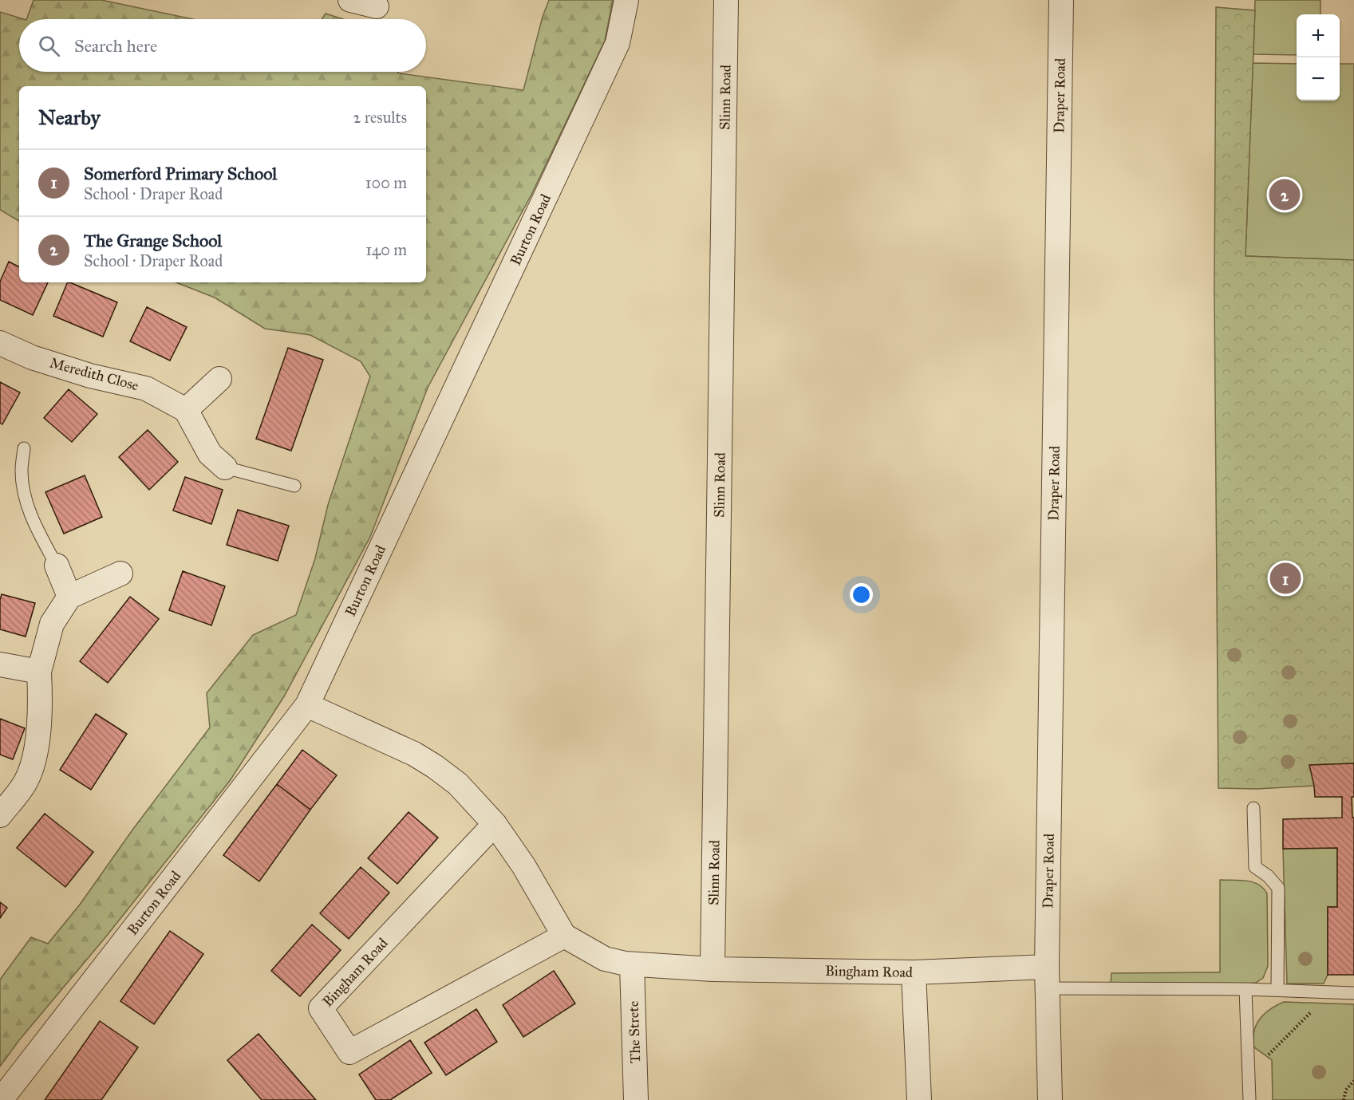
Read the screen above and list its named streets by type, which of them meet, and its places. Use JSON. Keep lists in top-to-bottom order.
{
  "streets": {
    "street": [
      "Draper Road",
      "Slinn Road",
      "Burton Road",
      "Meredith Close",
      "Bingham Road",
      "The Strete"
    ]
  },
  "crossings": [
    ["Draper Road", "Bingham Road"],
    ["Slinn Road", "Bingham Road"],
    ["Bingham Road", "The Strete"]
  ],
  "page": {
    "map_buttons": ["+", "−"],
    "search": "Search here",
    "heading": ["Nearby", "2 results"],
    "list": [
      {
        "mark": "1",
        "name": "Somerford Primary School",
        "note": "School · Draper Road",
        "value": "100 m"
      },
      {
        "mark": "2",
        "name": "The Grange School",
        "note": "School · Draper Road",
        "value": "140 m"
      }
    ],
    "pins": ["2", "1"]
  }
}
